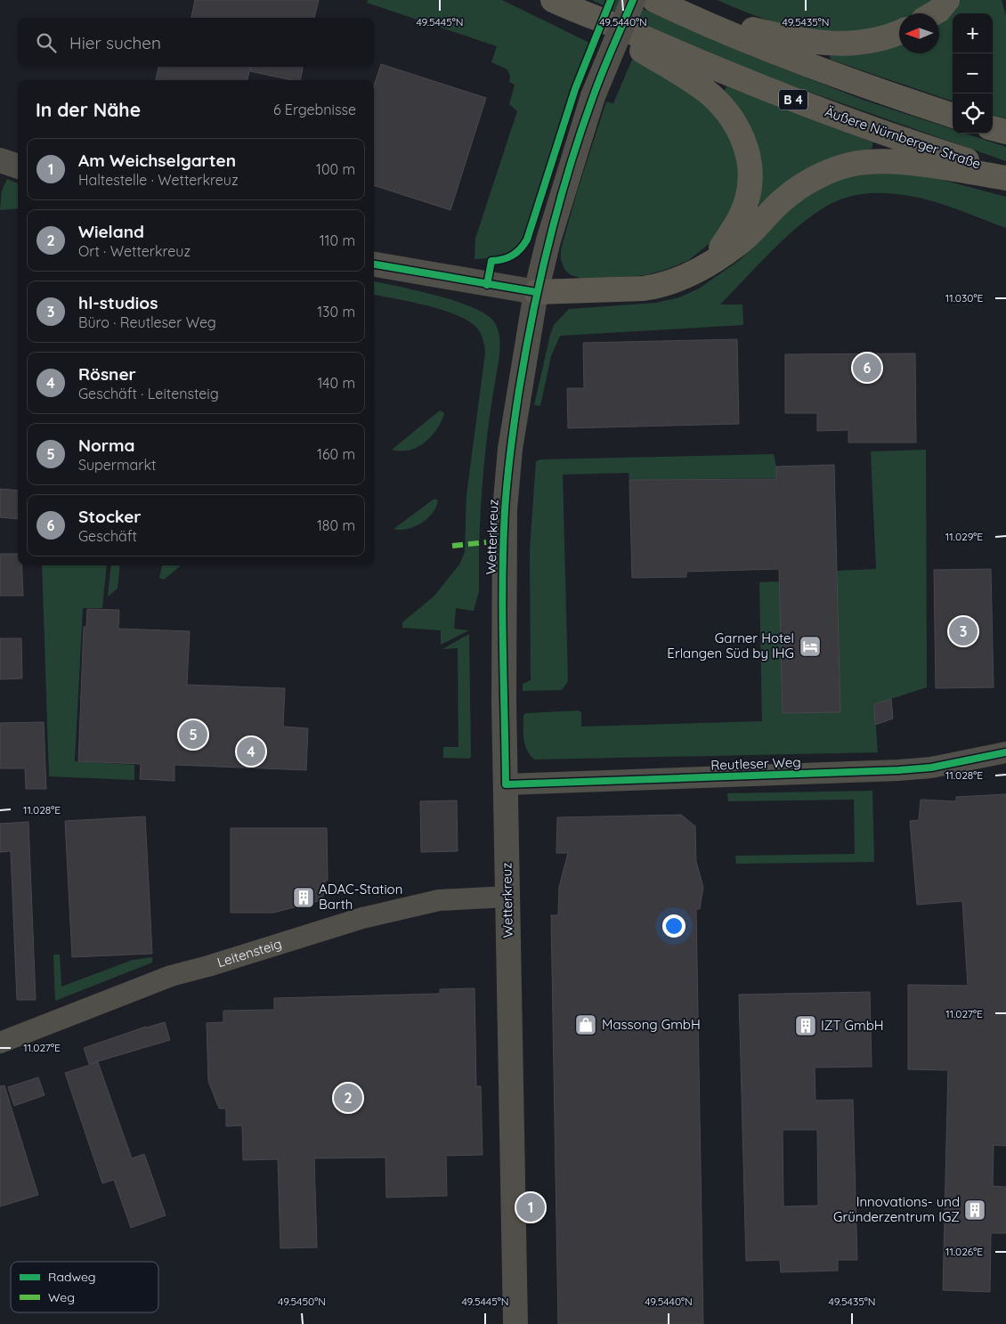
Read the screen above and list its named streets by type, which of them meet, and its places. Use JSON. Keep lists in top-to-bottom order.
{
  "streets": {
    "highway": ["B 4", "Äußere Nürnberger Straße"],
    "street": ["Wetterkreuz", "Reutleser Weg", "Leitensteig"]
  },
  "crossings": [
    ["Wetterkreuz", "Reutleser Weg"],
    ["Wetterkreuz", "Leitensteig"]
  ],
  "places": {
    "hotel": ["Garner Hotel Erlangen Süd by IHG"],
    "building": ["ADAC-Station Barth", "IZT GmbH", "Innovations- und Gründerzentrum IGZ"],
    "shop": ["Massong GmbH"]
  },
  "legend": ["Radweg", "Weg"],
  "north": "left",
  "page": {
    "map_buttons": ["+", "−"],
    "search": "Hier suchen",
    "heading": ["In der Nähe", "6 Ergebnisse"],
    "list": [
      {
        "mark": "1",
        "name": "Am Weichselgarten",
        "note": "Haltestelle · Wetterkreuz",
        "value": "100 m"
      },
      {
        "mark": "2",
        "name": "Wieland",
        "note": "Ort · Wetterkreuz",
        "value": "110 m"
      },
      {
        "mark": "3",
        "name": "hl-studios",
        "note": "Büro · Reutleser Weg",
        "value": "130 m"
      },
      {
        "mark": "4",
        "name": "Rösner",
        "note": "Geschäft · Leitensteig",
        "value": "140 m"
      },
      {
        "mark": "5",
        "name": "Norma",
        "note": "Supermarkt",
        "value": "160 m"
      },
      {
        "mark": "6",
        "name": "Stocker",
        "note": "Geschäft",
        "value": "180 m"
      }
    ],
    "pins": [
      "6",
      "3",
      "5",
      "4",
      "2",
      "1"
    ]
  },
  "coordinates": [
    "49.5445°N",
    "49.5440°N",
    "49.5435°N",
    "11.030°E",
    "11.029°E",
    "11.028°E",
    "11.027°E",
    "11.026°E",
    "49.5450°N"
  ]
}
